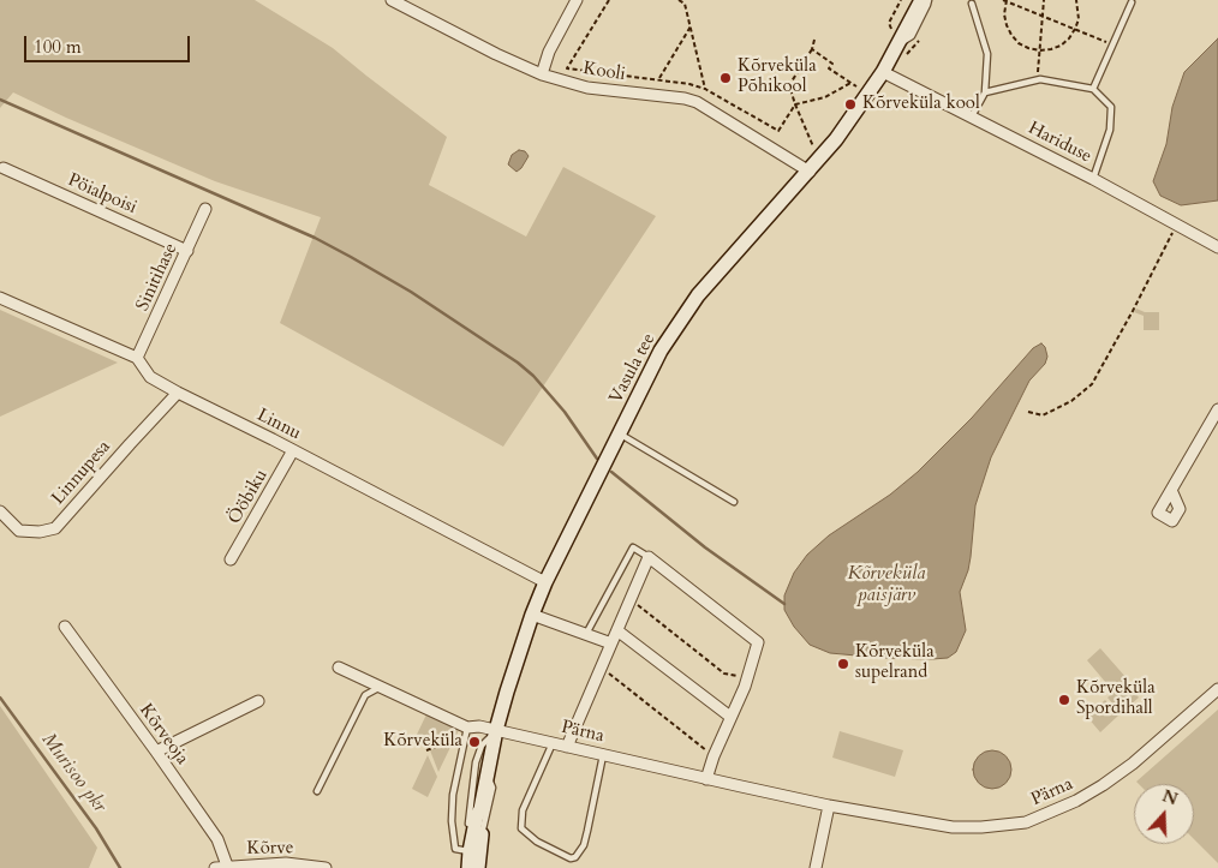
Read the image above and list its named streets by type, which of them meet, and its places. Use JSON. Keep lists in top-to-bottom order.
{
  "streets": {
    "street": [
      "Kooli",
      "Hariduse",
      "Pöialpoisi",
      "Sinitihase",
      "Vasula tee",
      "Linnu",
      "Linnupesa",
      "Ööbiku",
      "Pärna",
      "Kõrveoja",
      "Kõrve"
    ]
  },
  "crossings": [
    ["Kooli", "Vasula tee"],
    ["Hariduse", "Vasula tee"],
    ["Pöialpoisi", "Sinitihase"],
    ["Sinitihase", "Linnu"],
    ["Vasula tee", "Linnu"],
    ["Vasula tee", "Pärna"],
    ["Linnu", "Linnupesa"],
    ["Linnu", "Ööbiku"],
    ["Kõrveoja", "Kõrve"]
  ],
  "water": ["Kõrveküla paisjärv", "Murisoo pkr"],
  "places": [
    "Kõrveküla Põhikool",
    "Kõrveküla kool",
    "Kõrveküla supelrand",
    "Kõrveküla Spordihall",
    "Kõrveküla"
  ],
  "scale_bar": "100 m",
  "north": "top"
}
